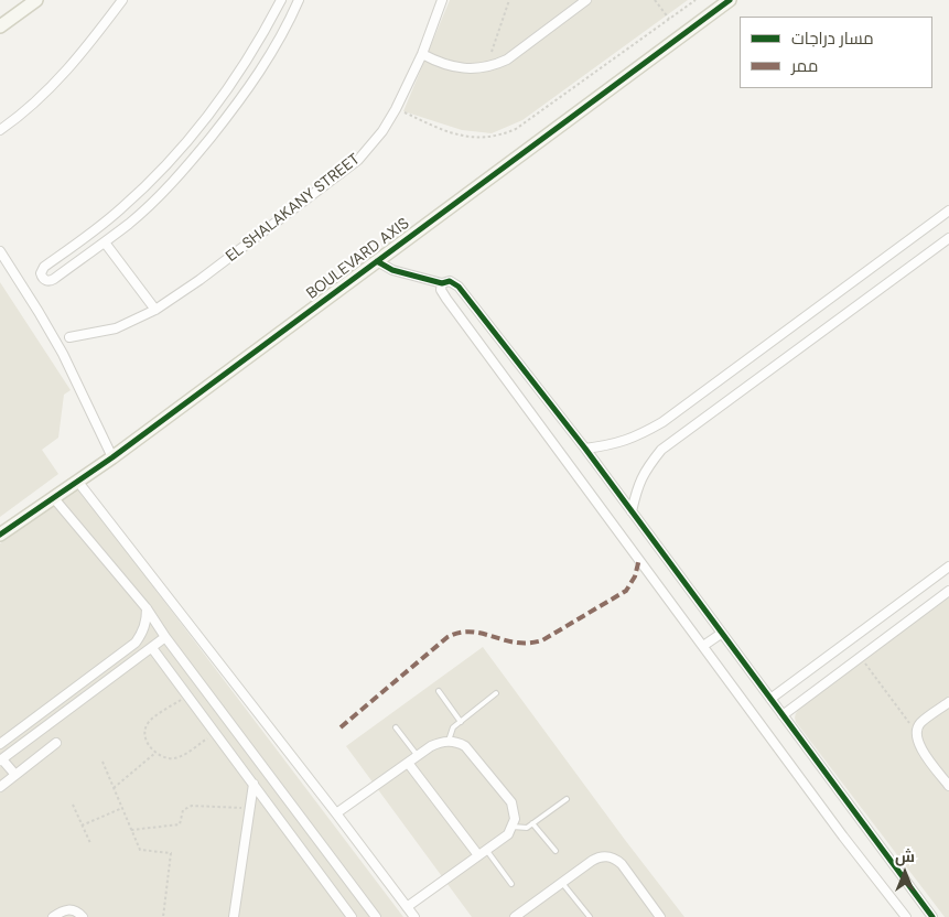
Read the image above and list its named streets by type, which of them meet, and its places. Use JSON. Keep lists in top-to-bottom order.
{
  "streets": {
    "street": ["EL SHALAKANY STREET", "BOULEVARD AXIS"]
  },
  "legend": ["مسار دراجات", "ممر"],
  "north": "top"
}
